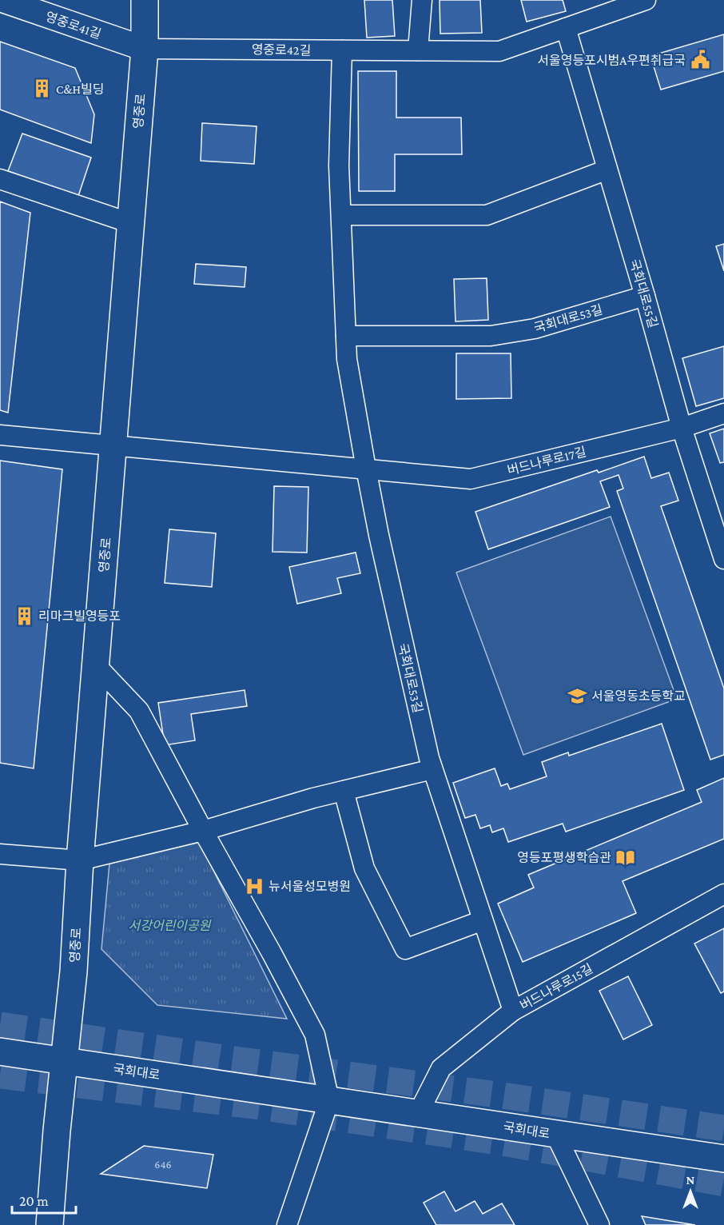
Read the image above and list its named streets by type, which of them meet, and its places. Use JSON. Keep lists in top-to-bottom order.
{
  "streets": {
    "main road": ["영중로", "국회대로"],
    "street": [
      "영중로41길",
      "영중로42길",
      "국회대로55길",
      "국회대로53길",
      "버드나루로17길",
      "버드나루로15길"
    ]
  },
  "crossings": [
    ["영중로41길", "영중로42길"],
    ["영중로41길", "영중로"],
    ["영중로42길", "영중로"],
    ["영중로42길", "국회대로55길"],
    ["영중로42길", "국회대로53길"],
    ["영중로", "버드나루로17길"],
    ["영중로", "국회대로"],
    ["국회대로55길", "국회대로53길"],
    ["국회대로55길", "버드나루로17길"],
    ["국회대로53길", "버드나루로17길"],
    ["국회대로53길", "버드나루로15길"],
    ["버드나루로15길", "국회대로"]
  ],
  "parks": ["서강어린이공원"],
  "places": {
    "public building": ["서울영등포시범A우편취급국"],
    "building": ["C&H빌딩", "리마크빌영등포"],
    "school or university": ["서울영동초등학교"],
    "library": ["영등포평생학습관"],
    "hospital": ["뉴서울성모병원"]
  },
  "house_numbers": ["646"],
  "scale_bar": "20 m",
  "north": "top"
}
